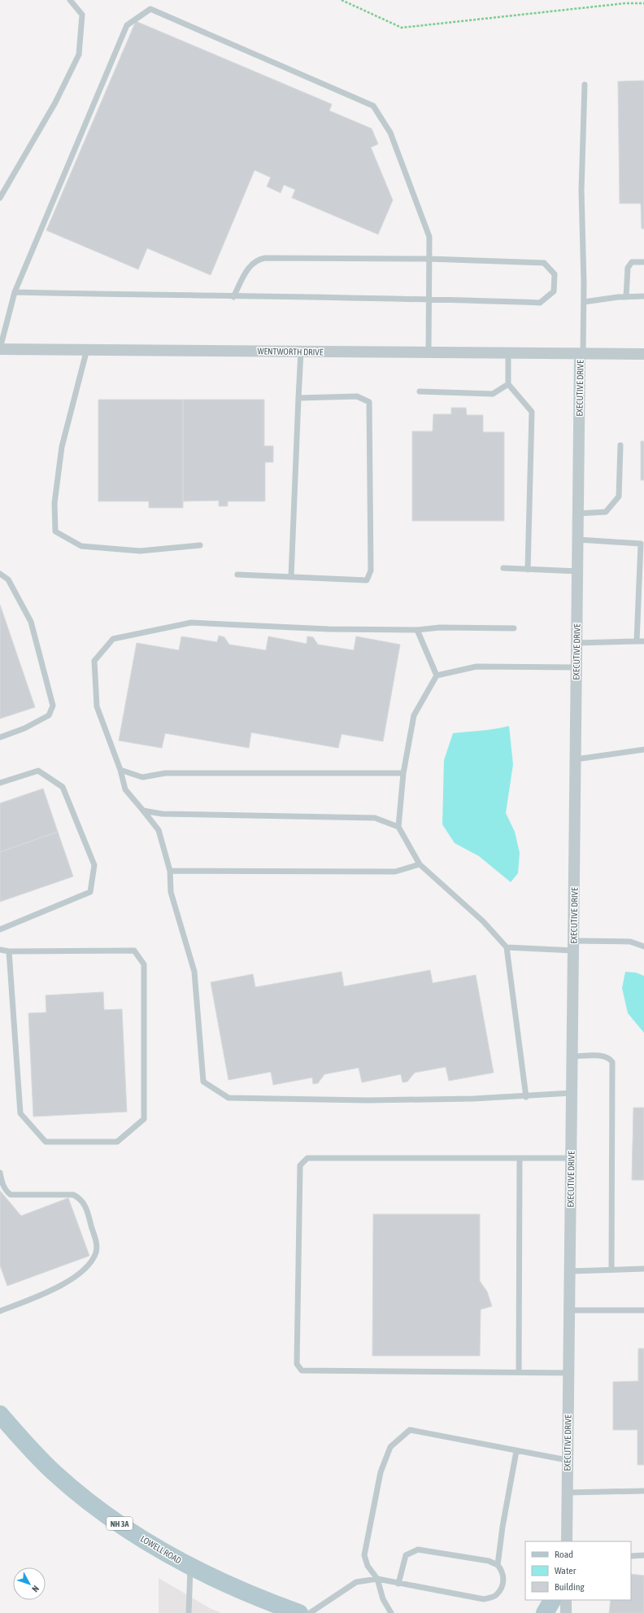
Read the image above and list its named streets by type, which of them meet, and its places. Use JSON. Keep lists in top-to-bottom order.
{
  "streets": {
    "main road": ["NH 3A", "LOWELL ROAD"],
    "street": ["WENTWORTH DRIVE", "EXECUTIVE DRIVE"]
  },
  "crossings": [
    ["WENTWORTH DRIVE", "EXECUTIVE DRIVE"]
  ],
  "legend": ["Road", "Water", "Building"],
  "north": "bottom right"
}
